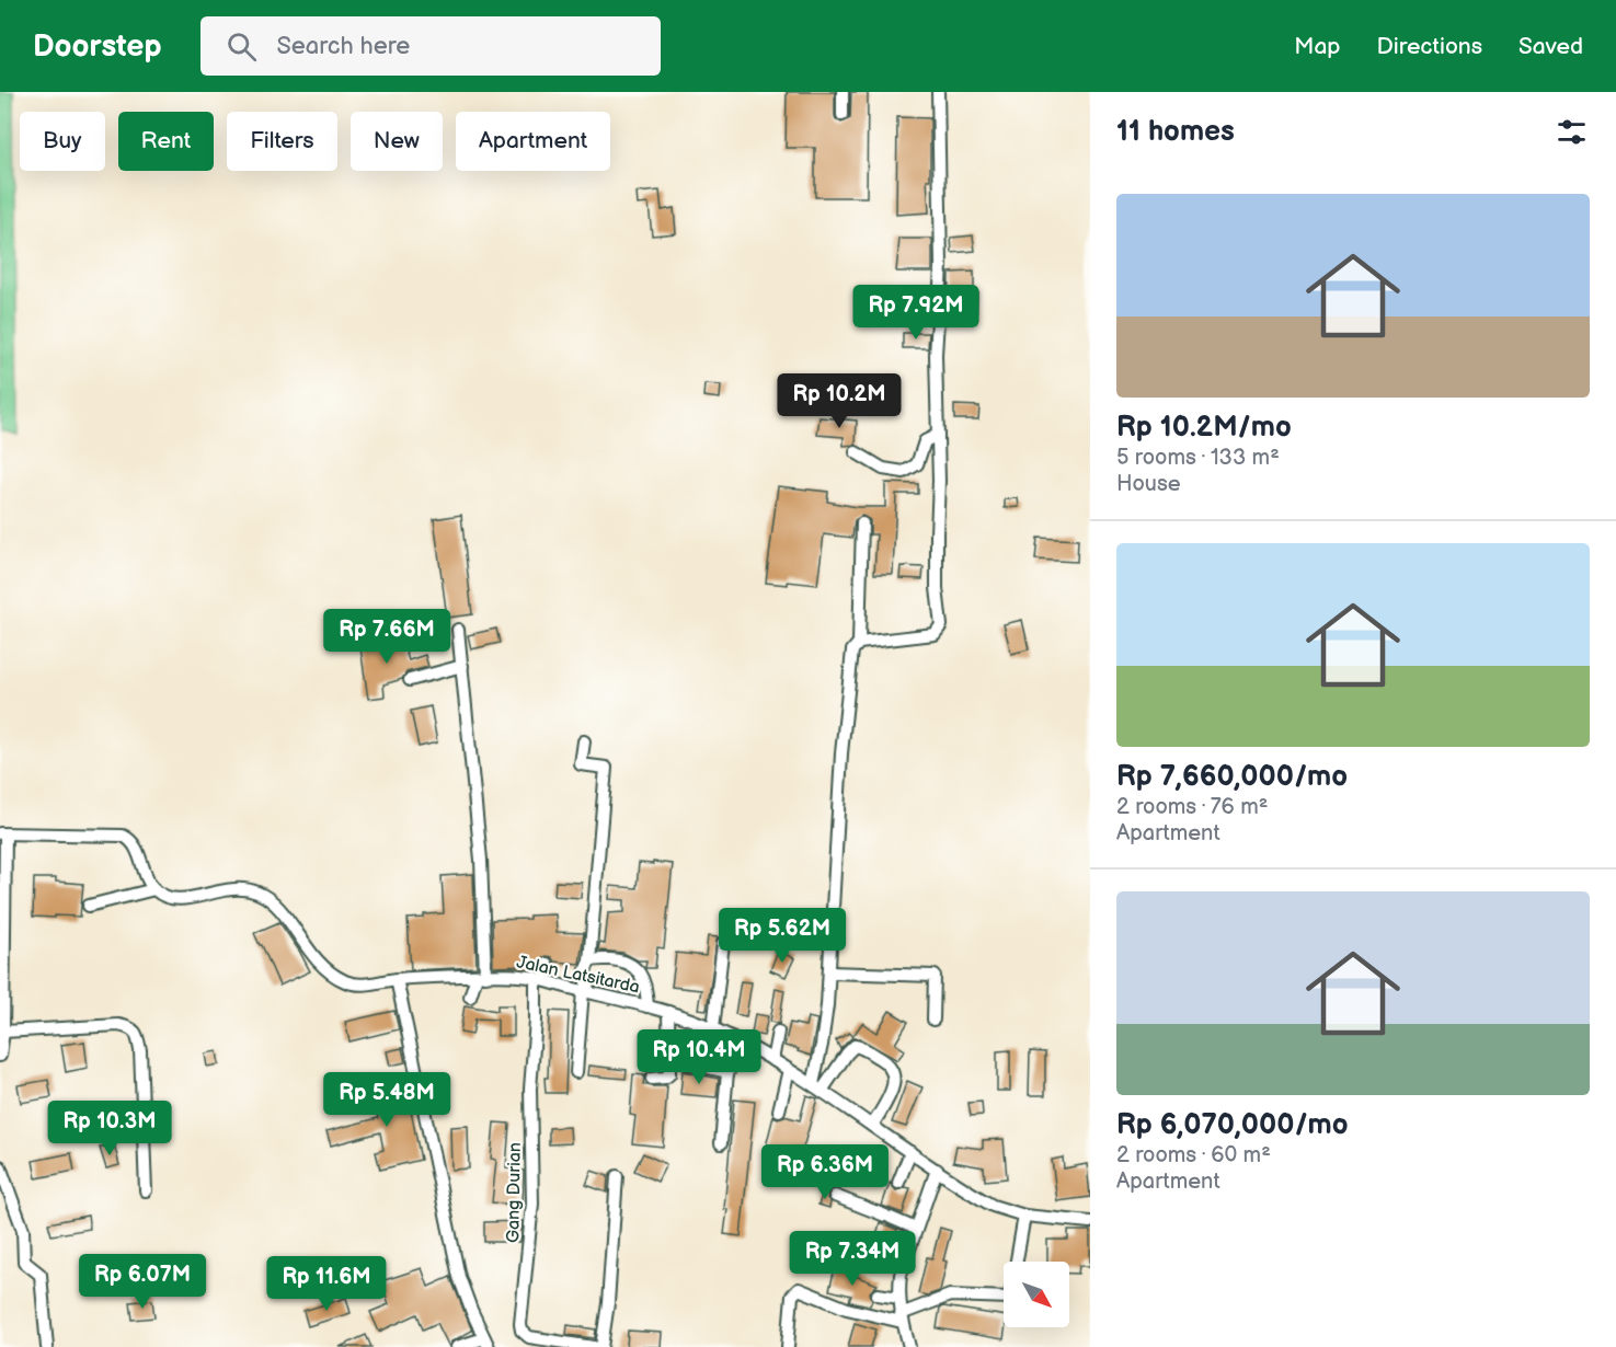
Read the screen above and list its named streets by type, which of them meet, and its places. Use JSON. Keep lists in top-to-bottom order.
{
  "streets": {
    "street": ["Jalan Latsitarda", "Gang Durian"]
  },
  "crossings": [
    ["Jalan Latsitarda", "Gang Durian"]
  ],
  "north": "bottom right",
  "page": {
    "header": "Doorstep",
    "search": "Search here",
    "nav": ["Map", "Directions", "Saved"],
    "heading": "11 homes",
    "chip": [
      "Buy",
      "Rent",
      "Filters",
      "New",
      "Apartment"
    ],
    "list": [
      {
        "name": "Rp 10.2M/mo",
        "note": "5 rooms · 133 m² · House"
      },
      {
        "name": "Rp 7,660,000/mo",
        "note": "2 rooms · 76 m² · Apartment"
      },
      {
        "name": "Rp 6,070,000/mo",
        "note": "2 rooms · 60 m² · Apartment"
      }
    ],
    "price": [
      "Rp 7.92M",
      "Rp 10.2M",
      "Rp 7.66M",
      "Rp 5.62M",
      "Rp 10.4M",
      "Rp 5.48M",
      "Rp 10.3M",
      "Rp 6.36M",
      "Rp 7.34M",
      "Rp 6.07M",
      "Rp 11.6M"
    ]
  }
}
